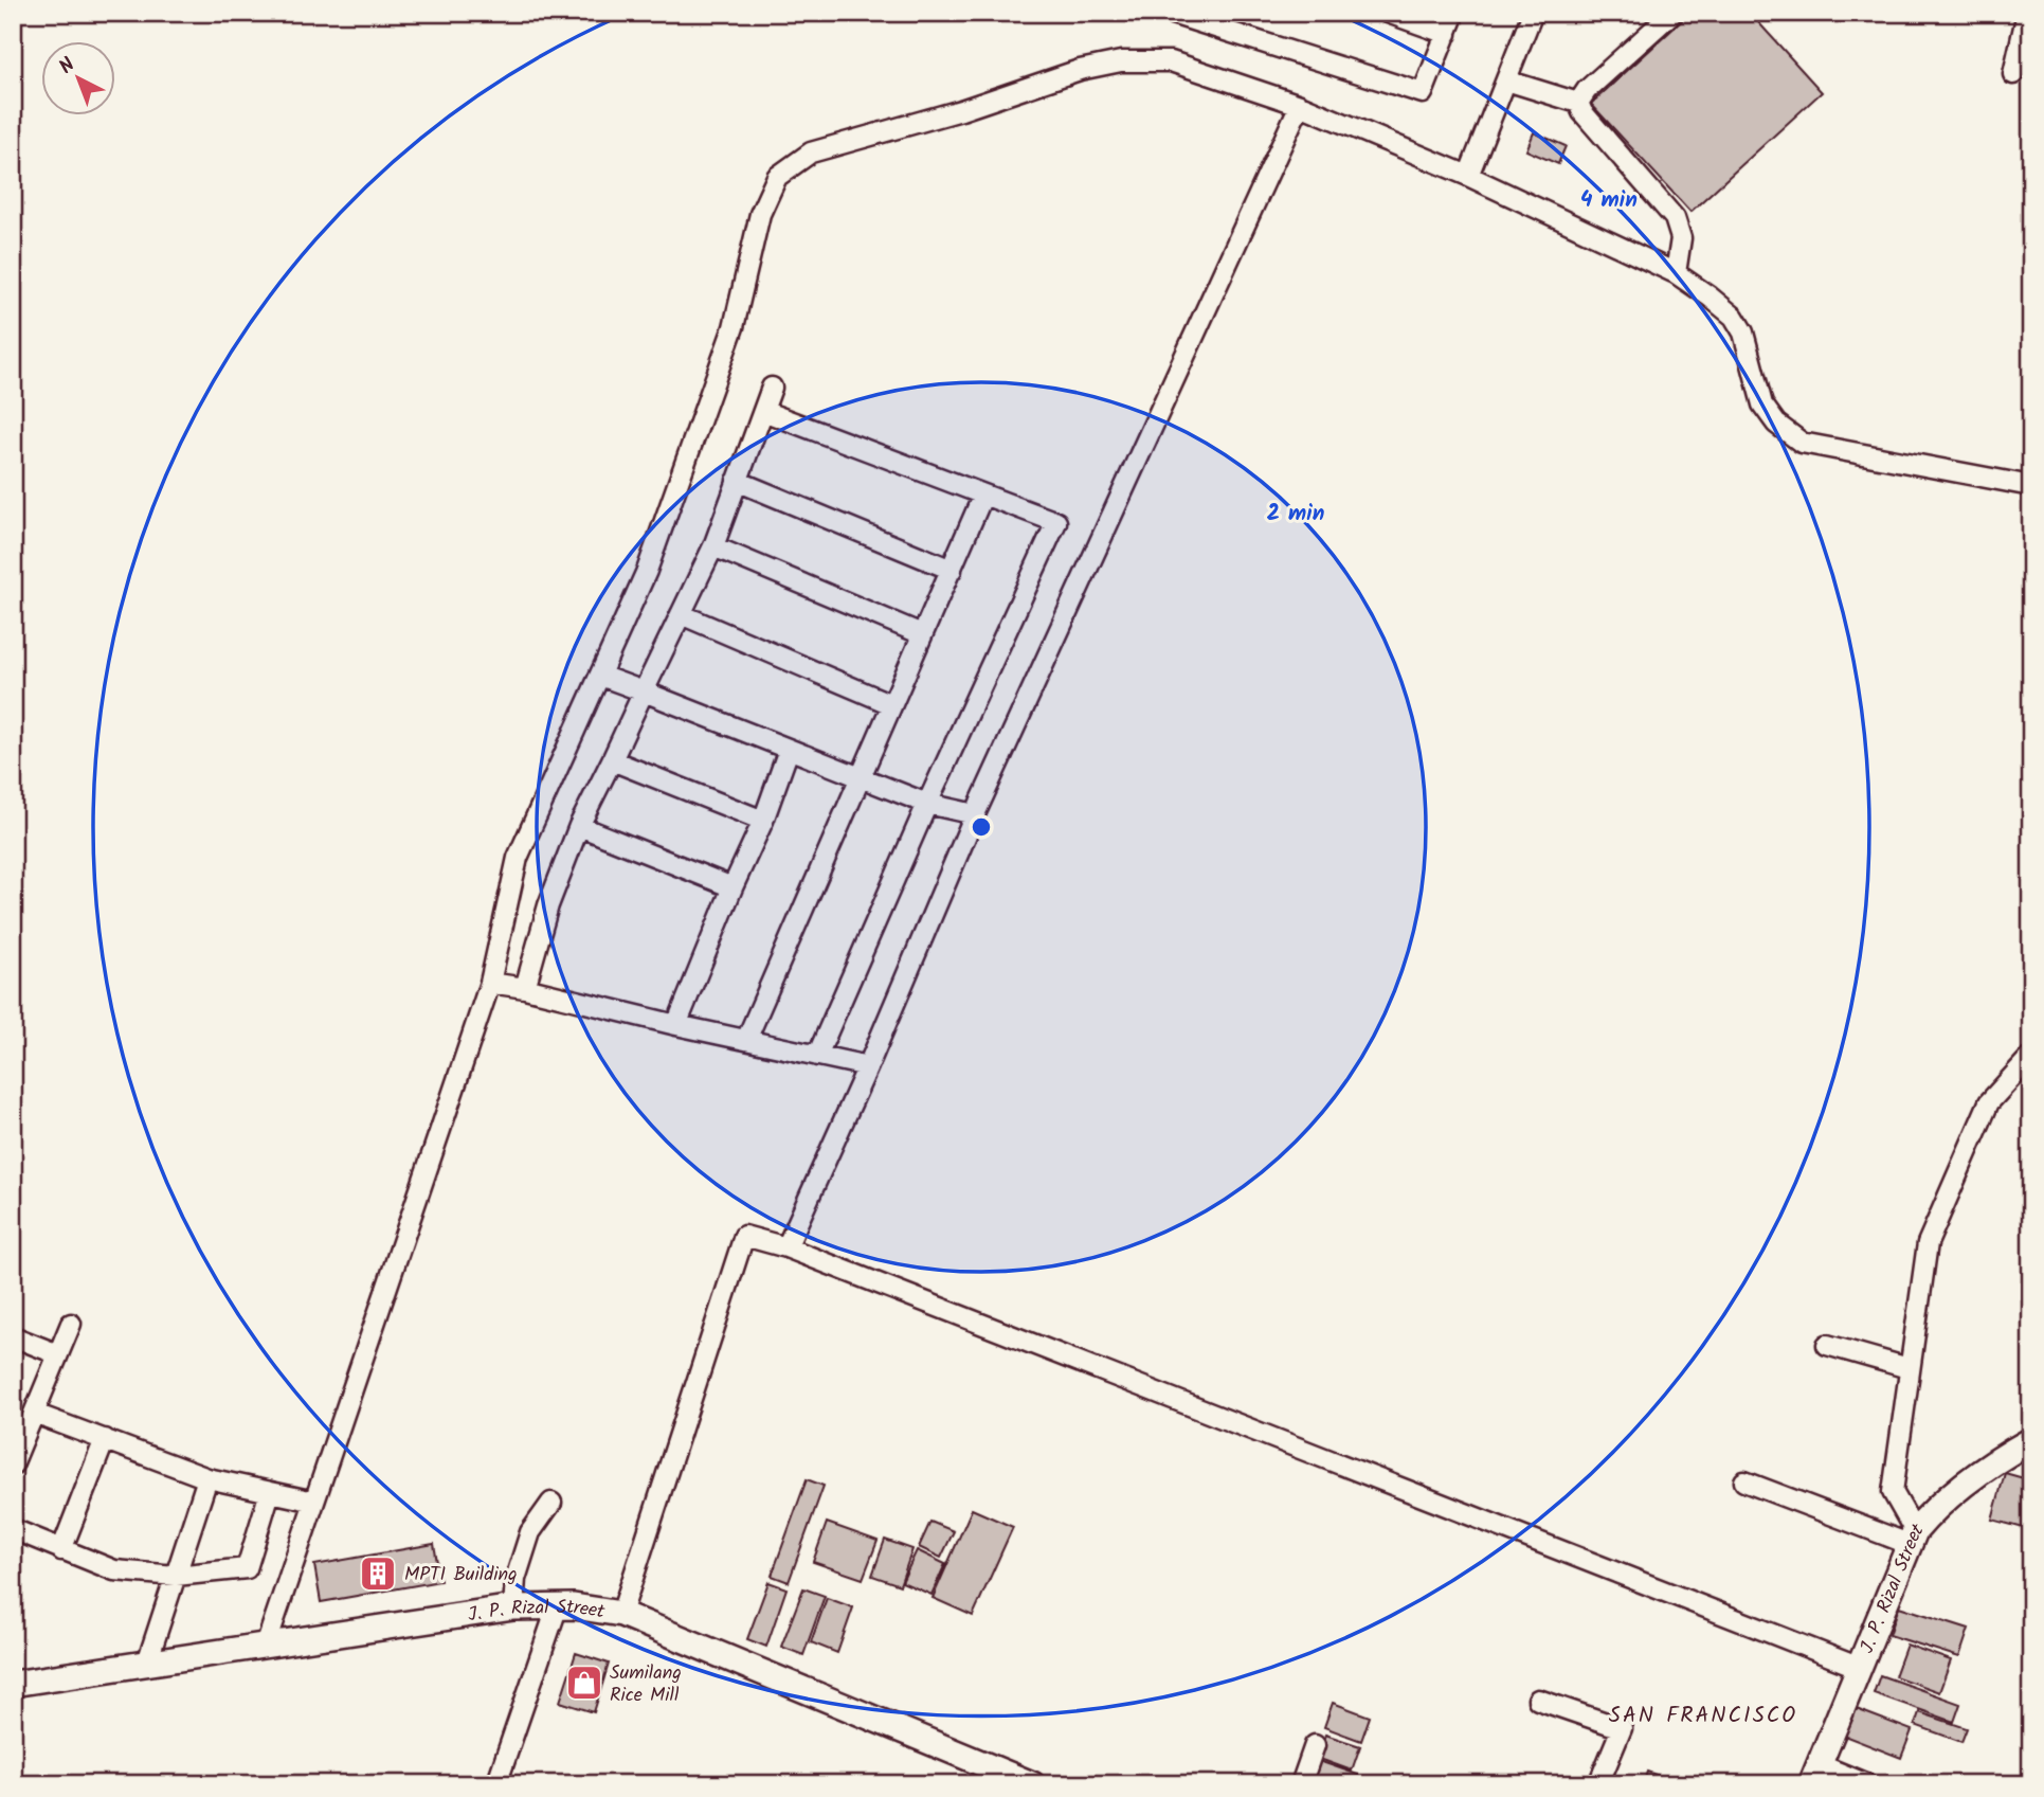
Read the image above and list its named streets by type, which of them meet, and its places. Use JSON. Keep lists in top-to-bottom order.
{
  "streets": {
    "main road": ["J. P. Rizal Street"]
  },
  "districts": ["SAN FRANCISCO"],
  "places": {
    "building": ["MPTI Building"],
    "shop": ["Sumilang Rice Mill"]
  },
  "north": "top left",
  "rings": ["4 min", "2 min"]
}
